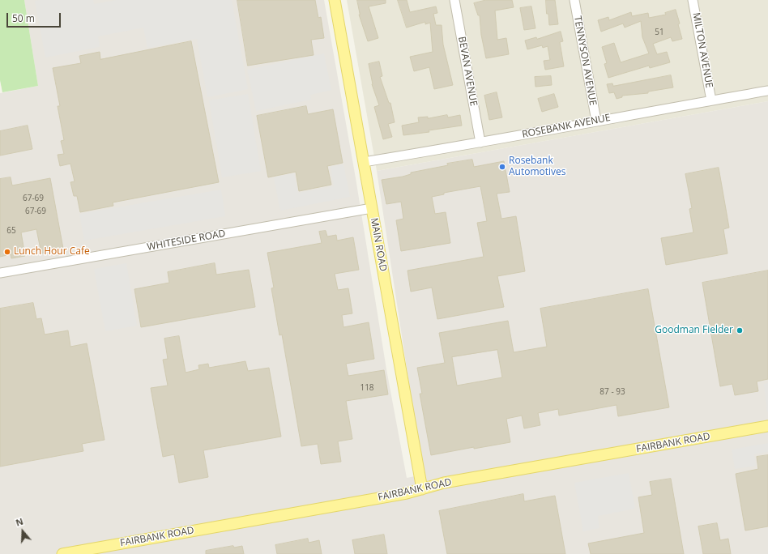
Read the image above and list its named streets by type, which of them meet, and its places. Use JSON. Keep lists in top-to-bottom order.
{
  "streets": {
    "main road": ["MAIN ROAD", "FAIRBANK ROAD"],
    "street": [
      "MILTON AVENUE",
      "TENNYSON AVENUE",
      "BEVAN AVENUE",
      "ROSEBANK AVENUE",
      "WHITESIDE ROAD"
    ]
  },
  "crossings": [
    ["MILTON AVENUE", "ROSEBANK AVENUE"],
    ["TENNYSON AVENUE", "ROSEBANK AVENUE"],
    ["BEVAN AVENUE", "ROSEBANK AVENUE"],
    ["ROSEBANK AVENUE", "MAIN ROAD"],
    ["WHITESIDE ROAD", "MAIN ROAD"],
    ["MAIN ROAD", "FAIRBANK ROAD"]
  ],
  "places": ["Rosebank Automotives", "Lunch Hour Cafe", "Goodman Fielder"],
  "house_numbers": [
    "51",
    "67-69",
    "67-69",
    "65",
    "118",
    "87 - 93"
  ],
  "scale_bar": "50 m",
  "north": "top"
}
